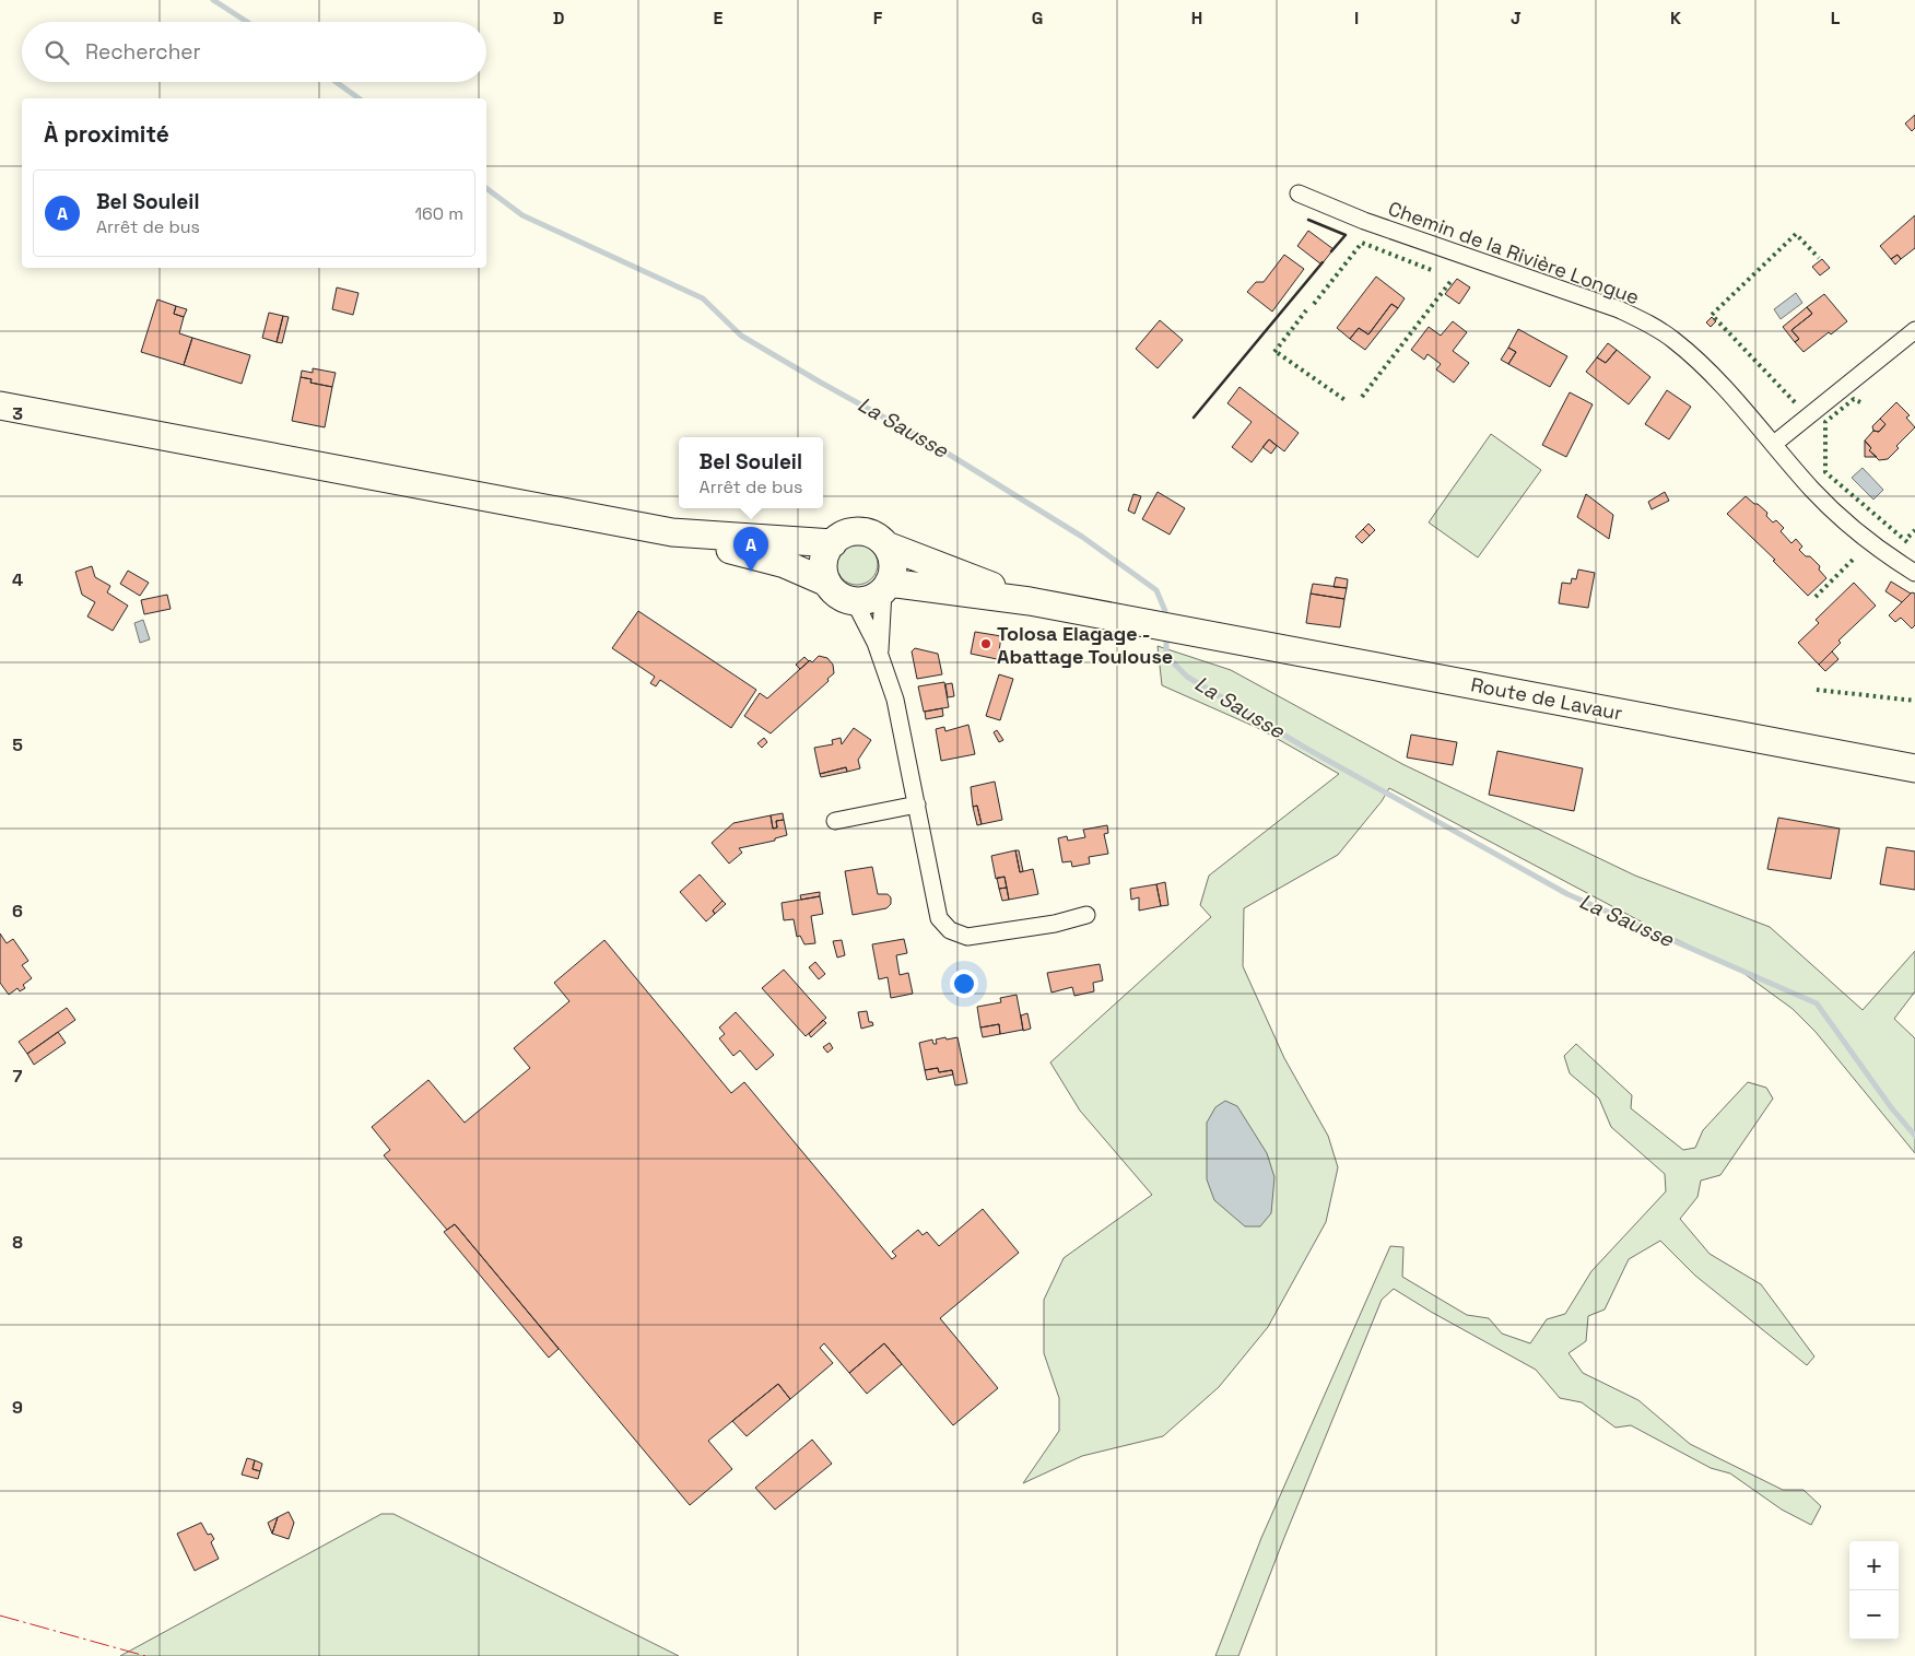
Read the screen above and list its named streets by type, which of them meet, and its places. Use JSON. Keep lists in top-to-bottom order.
{
  "streets": {
    "main road": ["Route de Lavaur"],
    "street": ["Chemin de la Rivière Longue"]
  },
  "water": ["La Sausse"],
  "places": ["Tolosa Elagage - Abattage Toulouse"],
  "page": {
    "search": "Rechercher",
    "heading": "À proximité",
    "list": [
      {
        "mark": "A",
        "name": "Bel Souleil",
        "note": "Arrêt de bus",
        "value": "160 m"
      }
    ],
    "popup": ["Bel Souleil", "Arrêt de bus"],
    "pins": "A",
    "map_buttons": ["+", "−"]
  },
  "grid": {
    "columns": [
      "D",
      "E",
      "F",
      "G",
      "H",
      "I",
      "J",
      "K",
      "L"
    ],
    "rows": [
      "3",
      "4",
      "5",
      "6",
      "7",
      "8",
      "9"
    ]
  }
}
